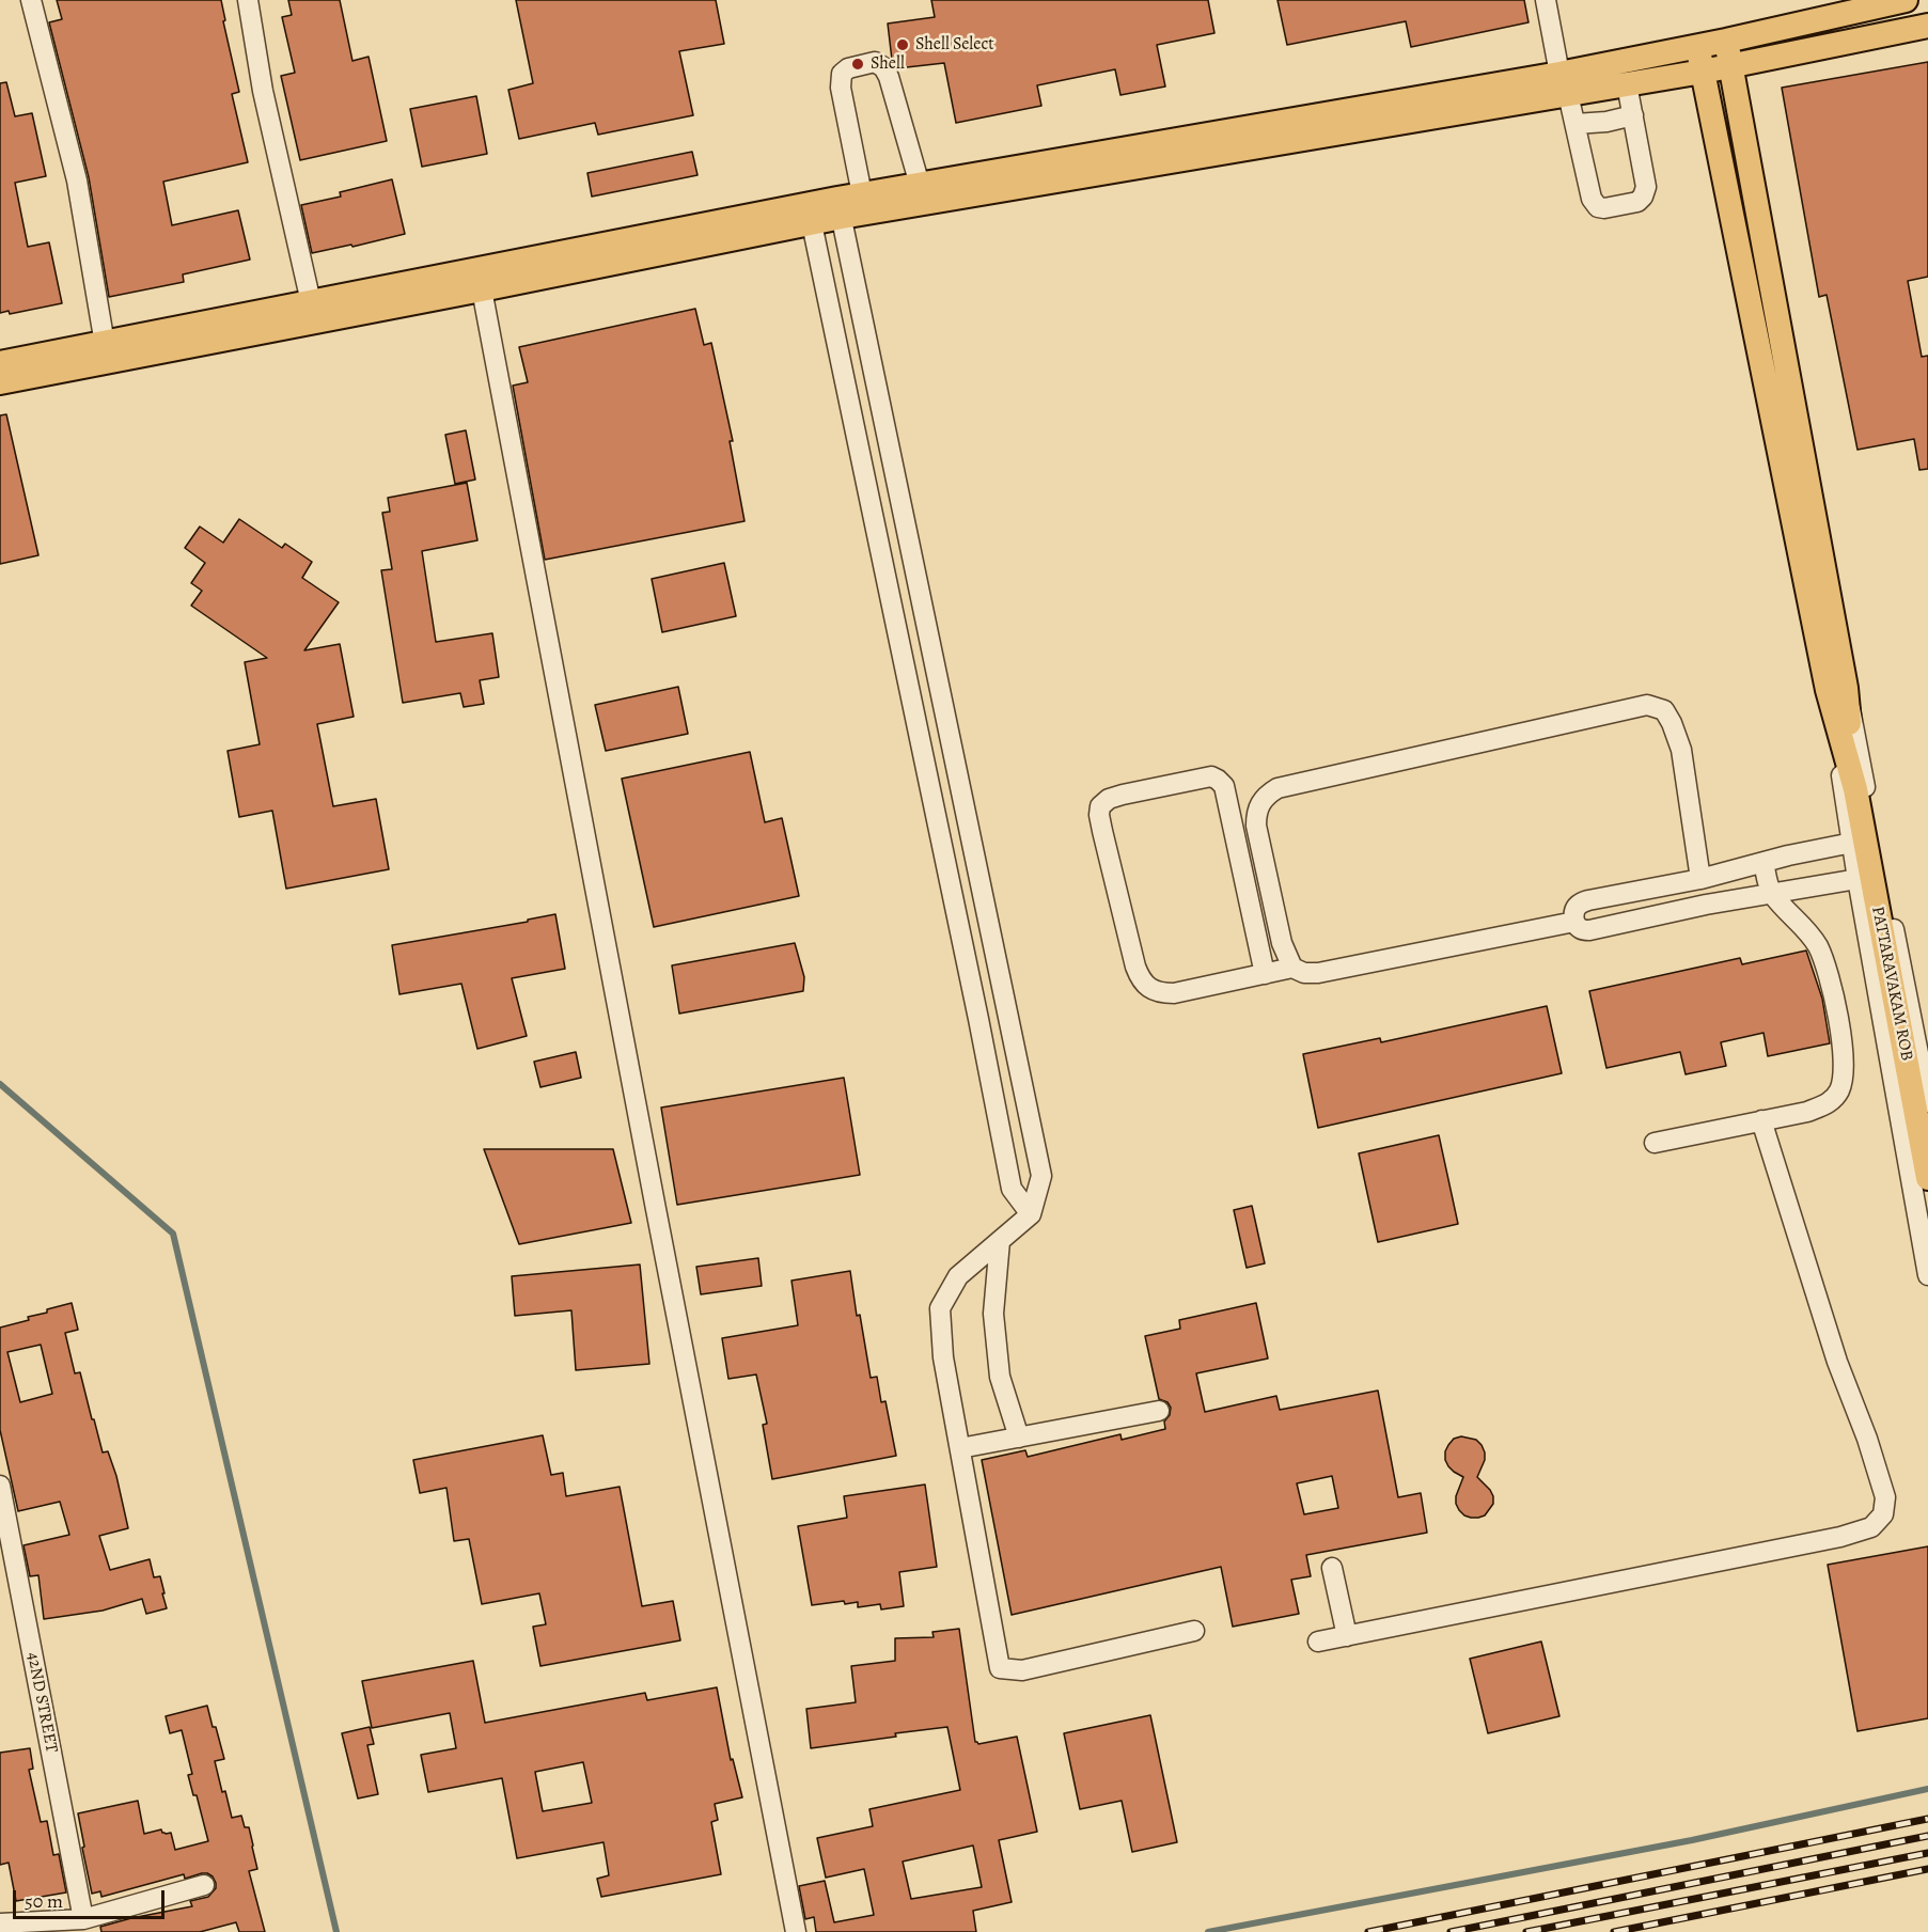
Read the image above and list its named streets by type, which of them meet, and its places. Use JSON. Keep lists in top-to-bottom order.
{
  "streets": {
    "main road": ["PATTARAVAKAM ROB"],
    "street": ["42ND STREET"]
  },
  "places": ["Shell Select", "Shell"],
  "scale_bar": "50 m"
}
